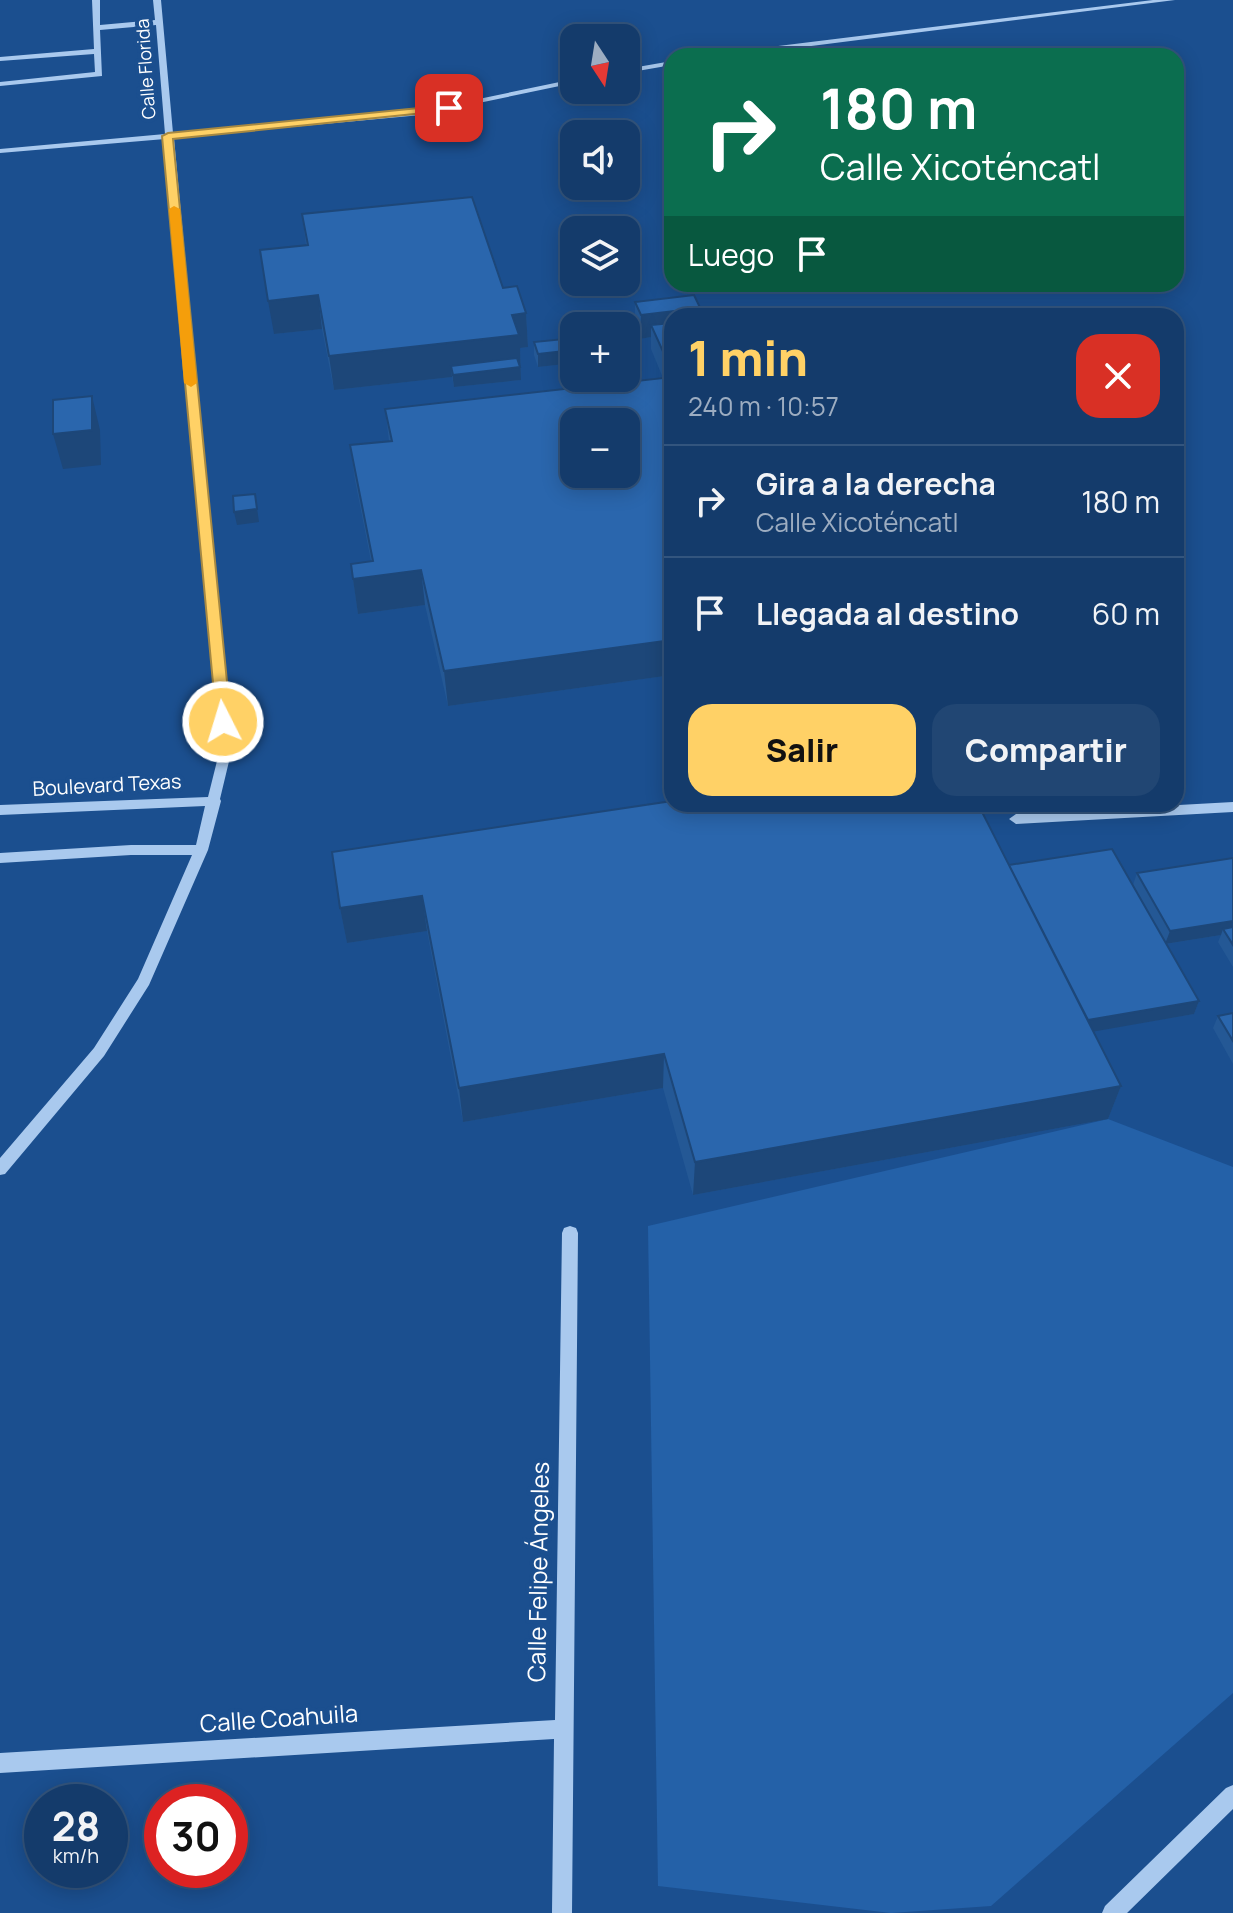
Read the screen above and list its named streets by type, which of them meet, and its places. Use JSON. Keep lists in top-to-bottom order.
{
  "streets": {
    "street": [
      "Calle Florida",
      "Boulevard Texas",
      "Calle Felipe Ángeles",
      "Calle Coahuila"
    ]
  },
  "crossings": [
    ["Calle Florida", "Boulevard Texas"],
    ["Calle Felipe Ángeles", "Calle Coahuila"]
  ],
  "north": "bottom",
  "page": {
    "map_buttons": ["+", "−"],
    "turn": ["180 m", "Calle Xicoténcatl"],
    "then": "Luego",
    "heading": ["1 min", "240 m · 10:57"],
    "list": [
      {
        "name": "Gira a la derecha",
        "note": "Calle Xicoténcatl",
        "value": "180 m"
      },
      {
        "name": "Llegada al destino",
        "value": "60 m"
      }
    ],
    "buttons": ["Salir", "Compartir"],
    "speed": "28 km/h",
    "limit": "30"
  }
}
